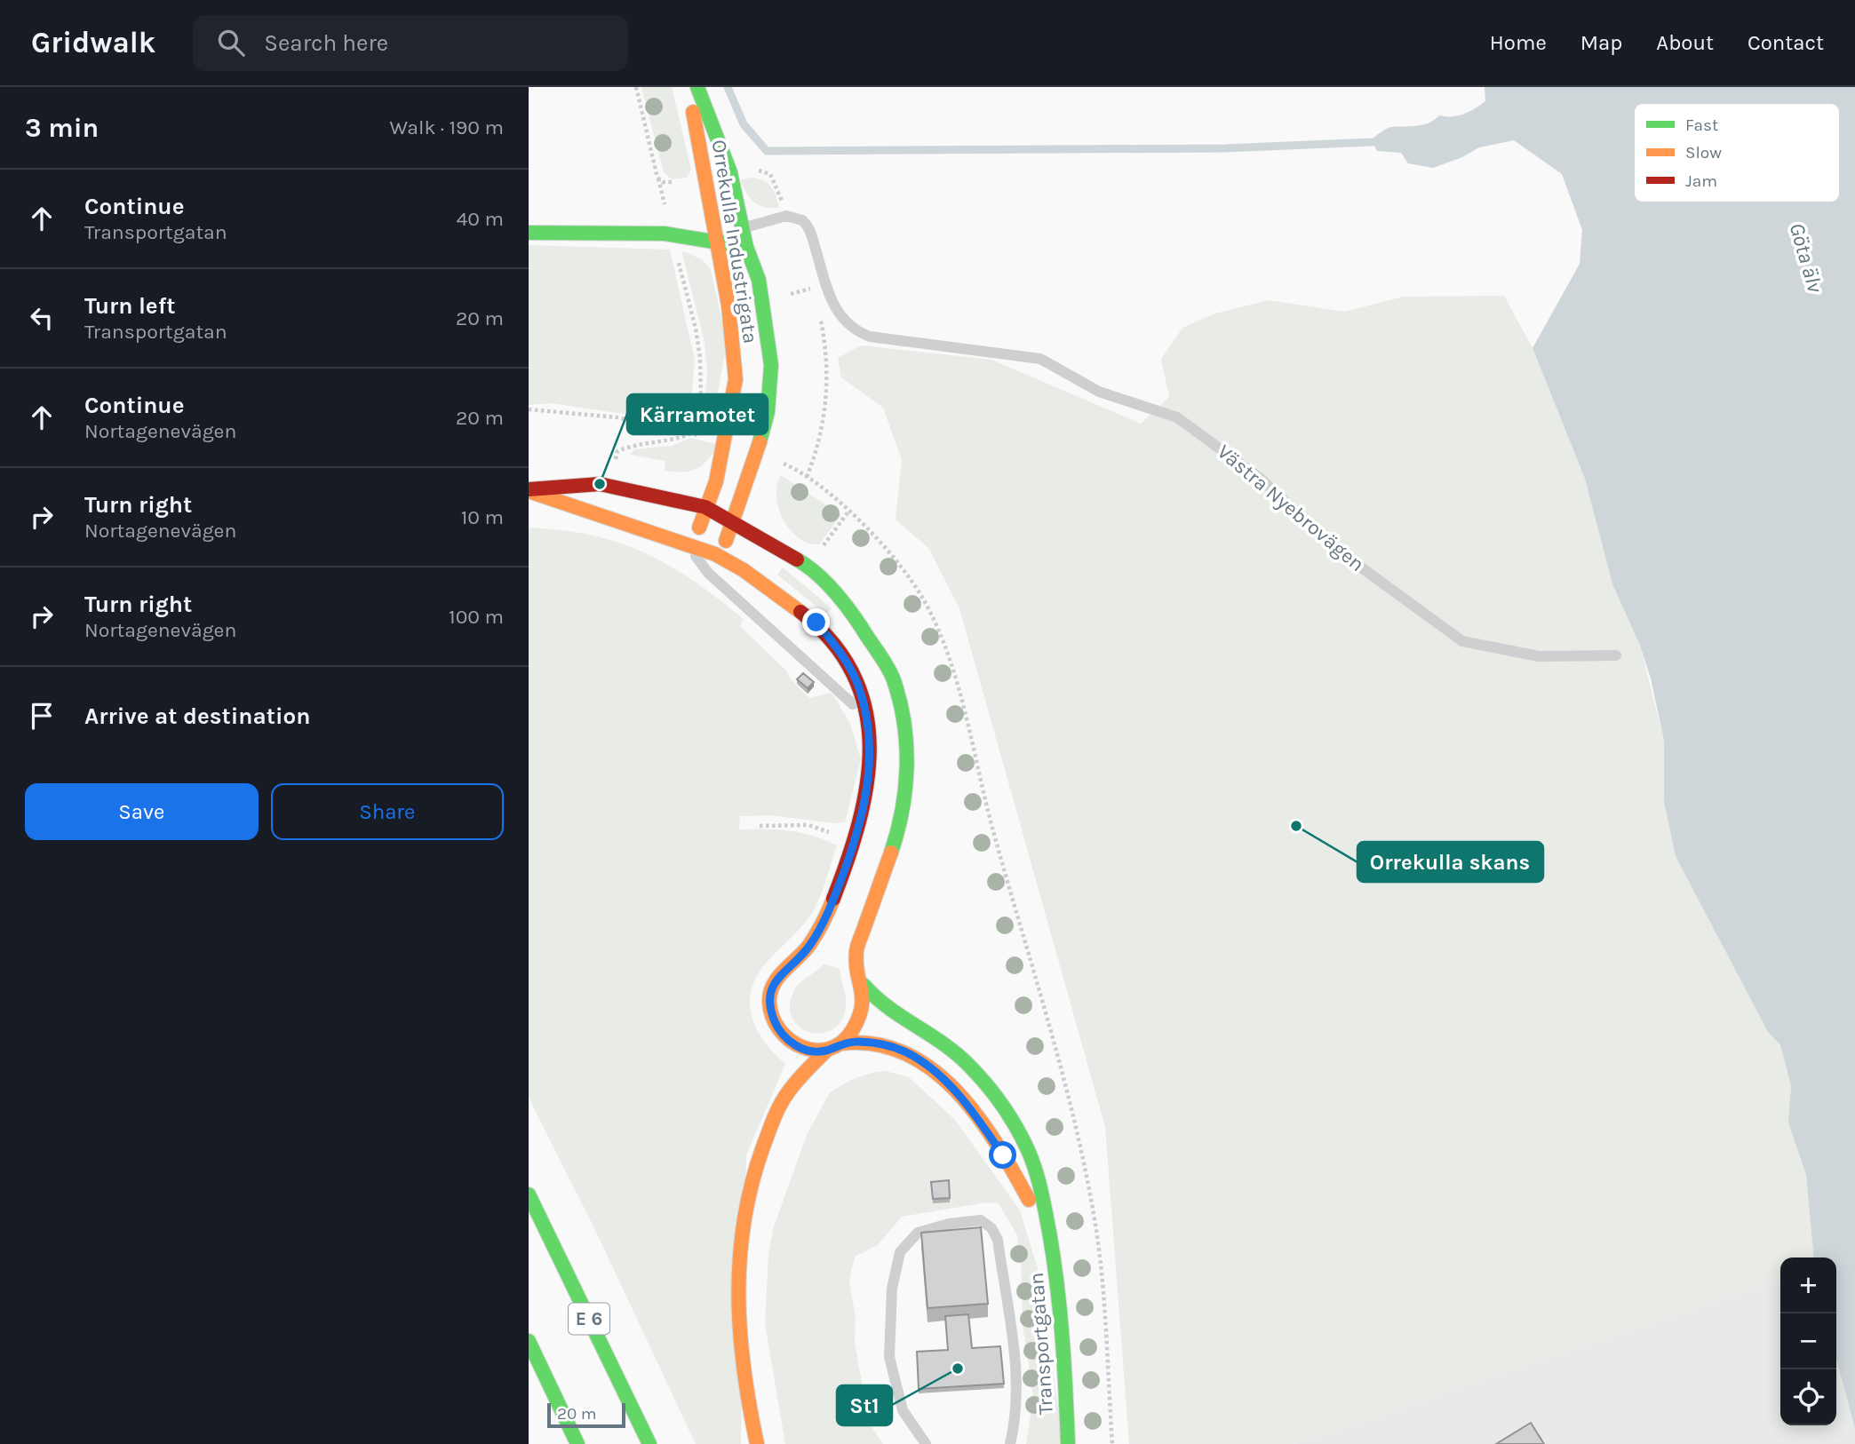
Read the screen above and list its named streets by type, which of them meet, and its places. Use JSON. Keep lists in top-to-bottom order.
{
  "streets": {
    "main road": ["Orrekulla Industrigata", "E 6", "Transportgatan"],
    "lane": ["Västra Nyebrovägen"]
  },
  "crossings": [
    ["Orrekulla Industrigata", "Västra Nyebrovägen"]
  ],
  "water": ["Göta älv"],
  "places": ["Kärramotet", "Orrekulla skans", "St1"],
  "legend": ["Fast", "Slow", "Jam"],
  "scale_bar": "20 m",
  "page": {
    "header": "Gridwalk",
    "search": "Search here",
    "nav": [
      "Home",
      "Map",
      "About",
      "Contact"
    ],
    "heading": ["3 min", "Walk · 190 m"],
    "list": [
      ["Continue", "Transportgatan", "40 m"],
      ["Turn left", "Transportgatan", "20 m"],
      ["Continue", "Nortagenevägen", "20 m"],
      ["Turn right", "Nortagenevägen", "10 m"],
      ["Turn right", "Nortagenevägen", "100 m"],
      "Arrive at destination"
    ],
    "buttons": ["Save", "Share"],
    "map_buttons": ["+", "−"],
    "scale": "20 m"
  }
}
